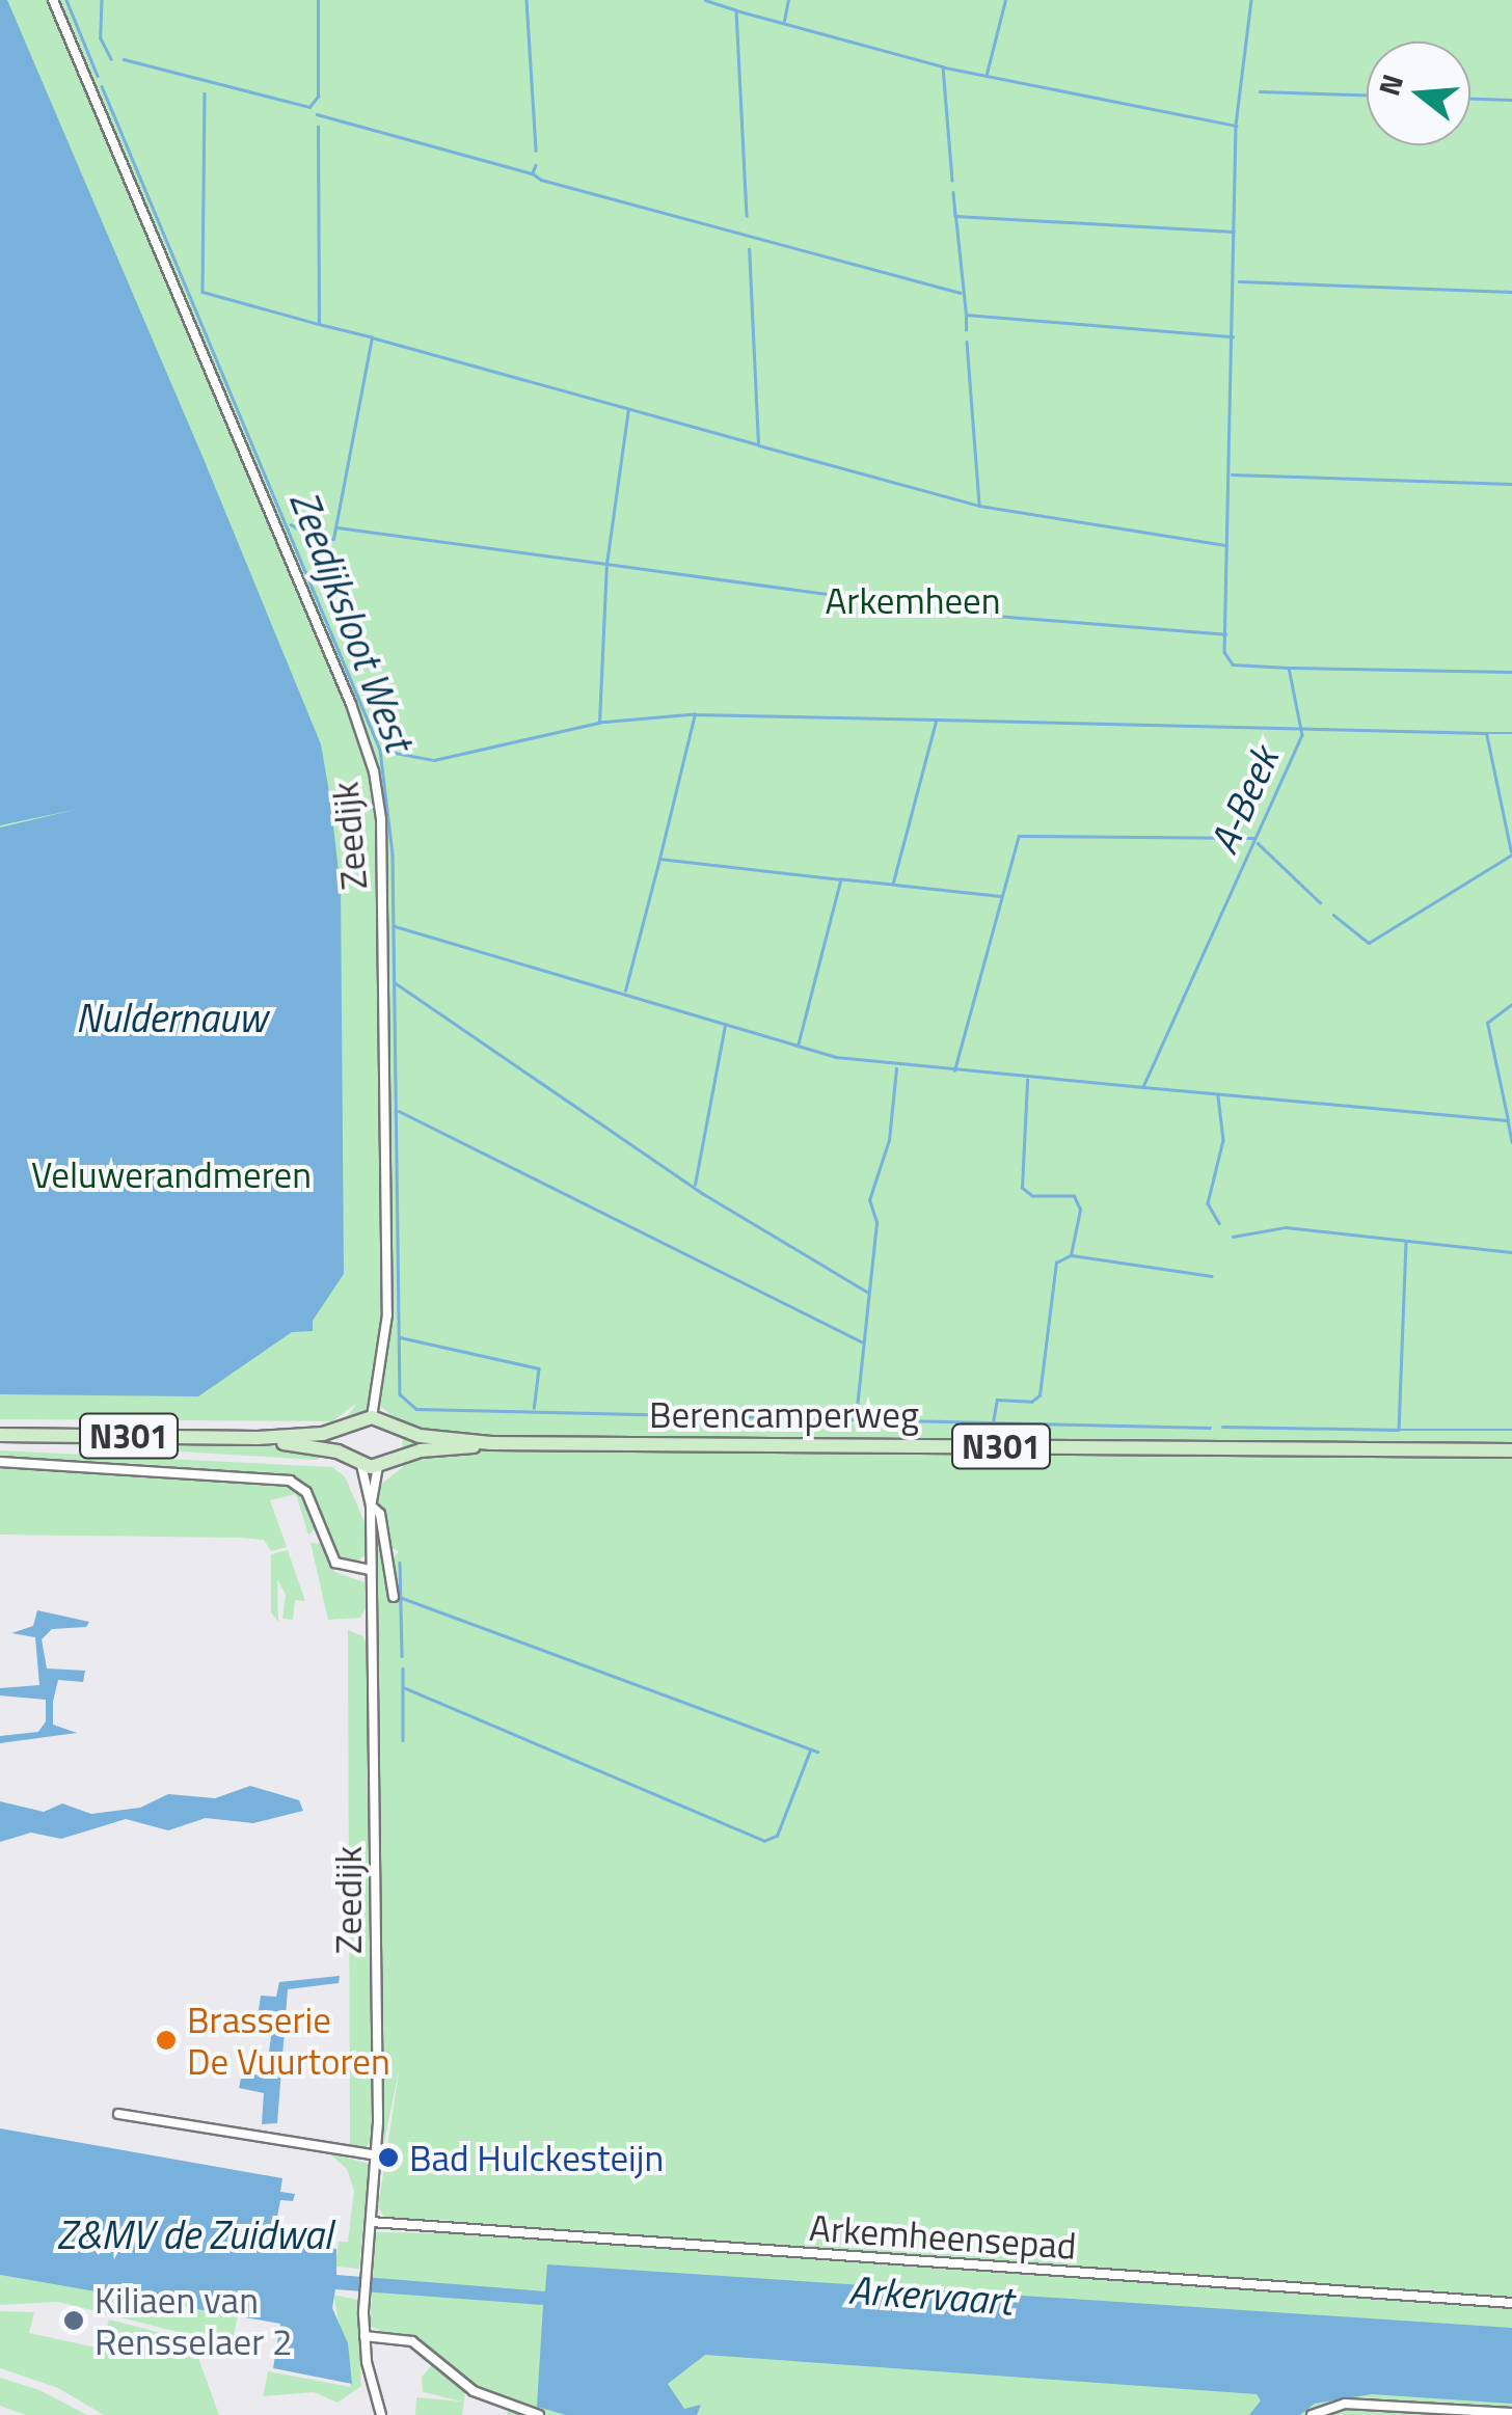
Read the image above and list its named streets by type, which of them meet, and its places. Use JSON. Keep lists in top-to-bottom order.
{
  "streets": {
    "main road": ["Berencamperweg", "N301"],
    "street": ["Zeedijk", "Arkemheensepad"]
  },
  "crossings": [
    ["Zeedijk", "Berencamperweg"],
    ["Zeedijk", "N301"],
    ["Zeedijk", "Arkemheensepad"],
    ["Berencamperweg", "N301"]
  ],
  "water": [
    "Zeedijksloot West",
    "A-Beek",
    "Nuldernauw",
    "Z&MV de Zuidwal",
    "Arkervaart"
  ],
  "parks": ["Arkemheen", "Veluwerandmeren"],
  "places": ["Brasserie De Vuurtoren", "Bad Hulckesteijn", "Kiliaen van Rensselaer 2"],
  "north": "left"
}
